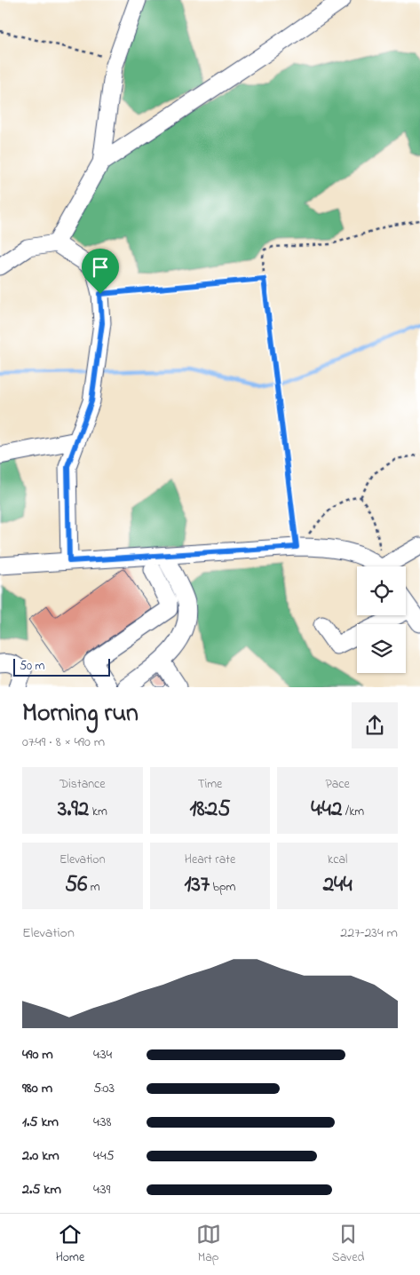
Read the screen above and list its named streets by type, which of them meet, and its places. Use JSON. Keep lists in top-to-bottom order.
{
  "scale_bar": "50 m",
  "page": {
    "scale": "50 m",
    "heading": ["Morning run", "07:49 · 8 × 490 m"],
    "stats": [
      ["Distance", "3.92 km"],
      ["Time", "18:25"],
      ["Pace", "4:42 /km"],
      ["Elevation", "56 m"],
      ["Heart rate", "137 bpm"],
      ["kcal", "244"]
    ],
    "chart": ["Elevation", "227–234 m"],
    "list": [
      {
        "name": "490 m",
        "note": "4:34"
      },
      {
        "name": "980 m",
        "note": "5:03"
      },
      {
        "name": "1.5 km",
        "note": "4:38"
      },
      {
        "name": "2.0 km",
        "note": "4:45"
      },
      {
        "name": "2.5 km",
        "note": "4:39"
      }
    ],
    "tabs": ["Home", "Map", "Saved"]
  }
}
